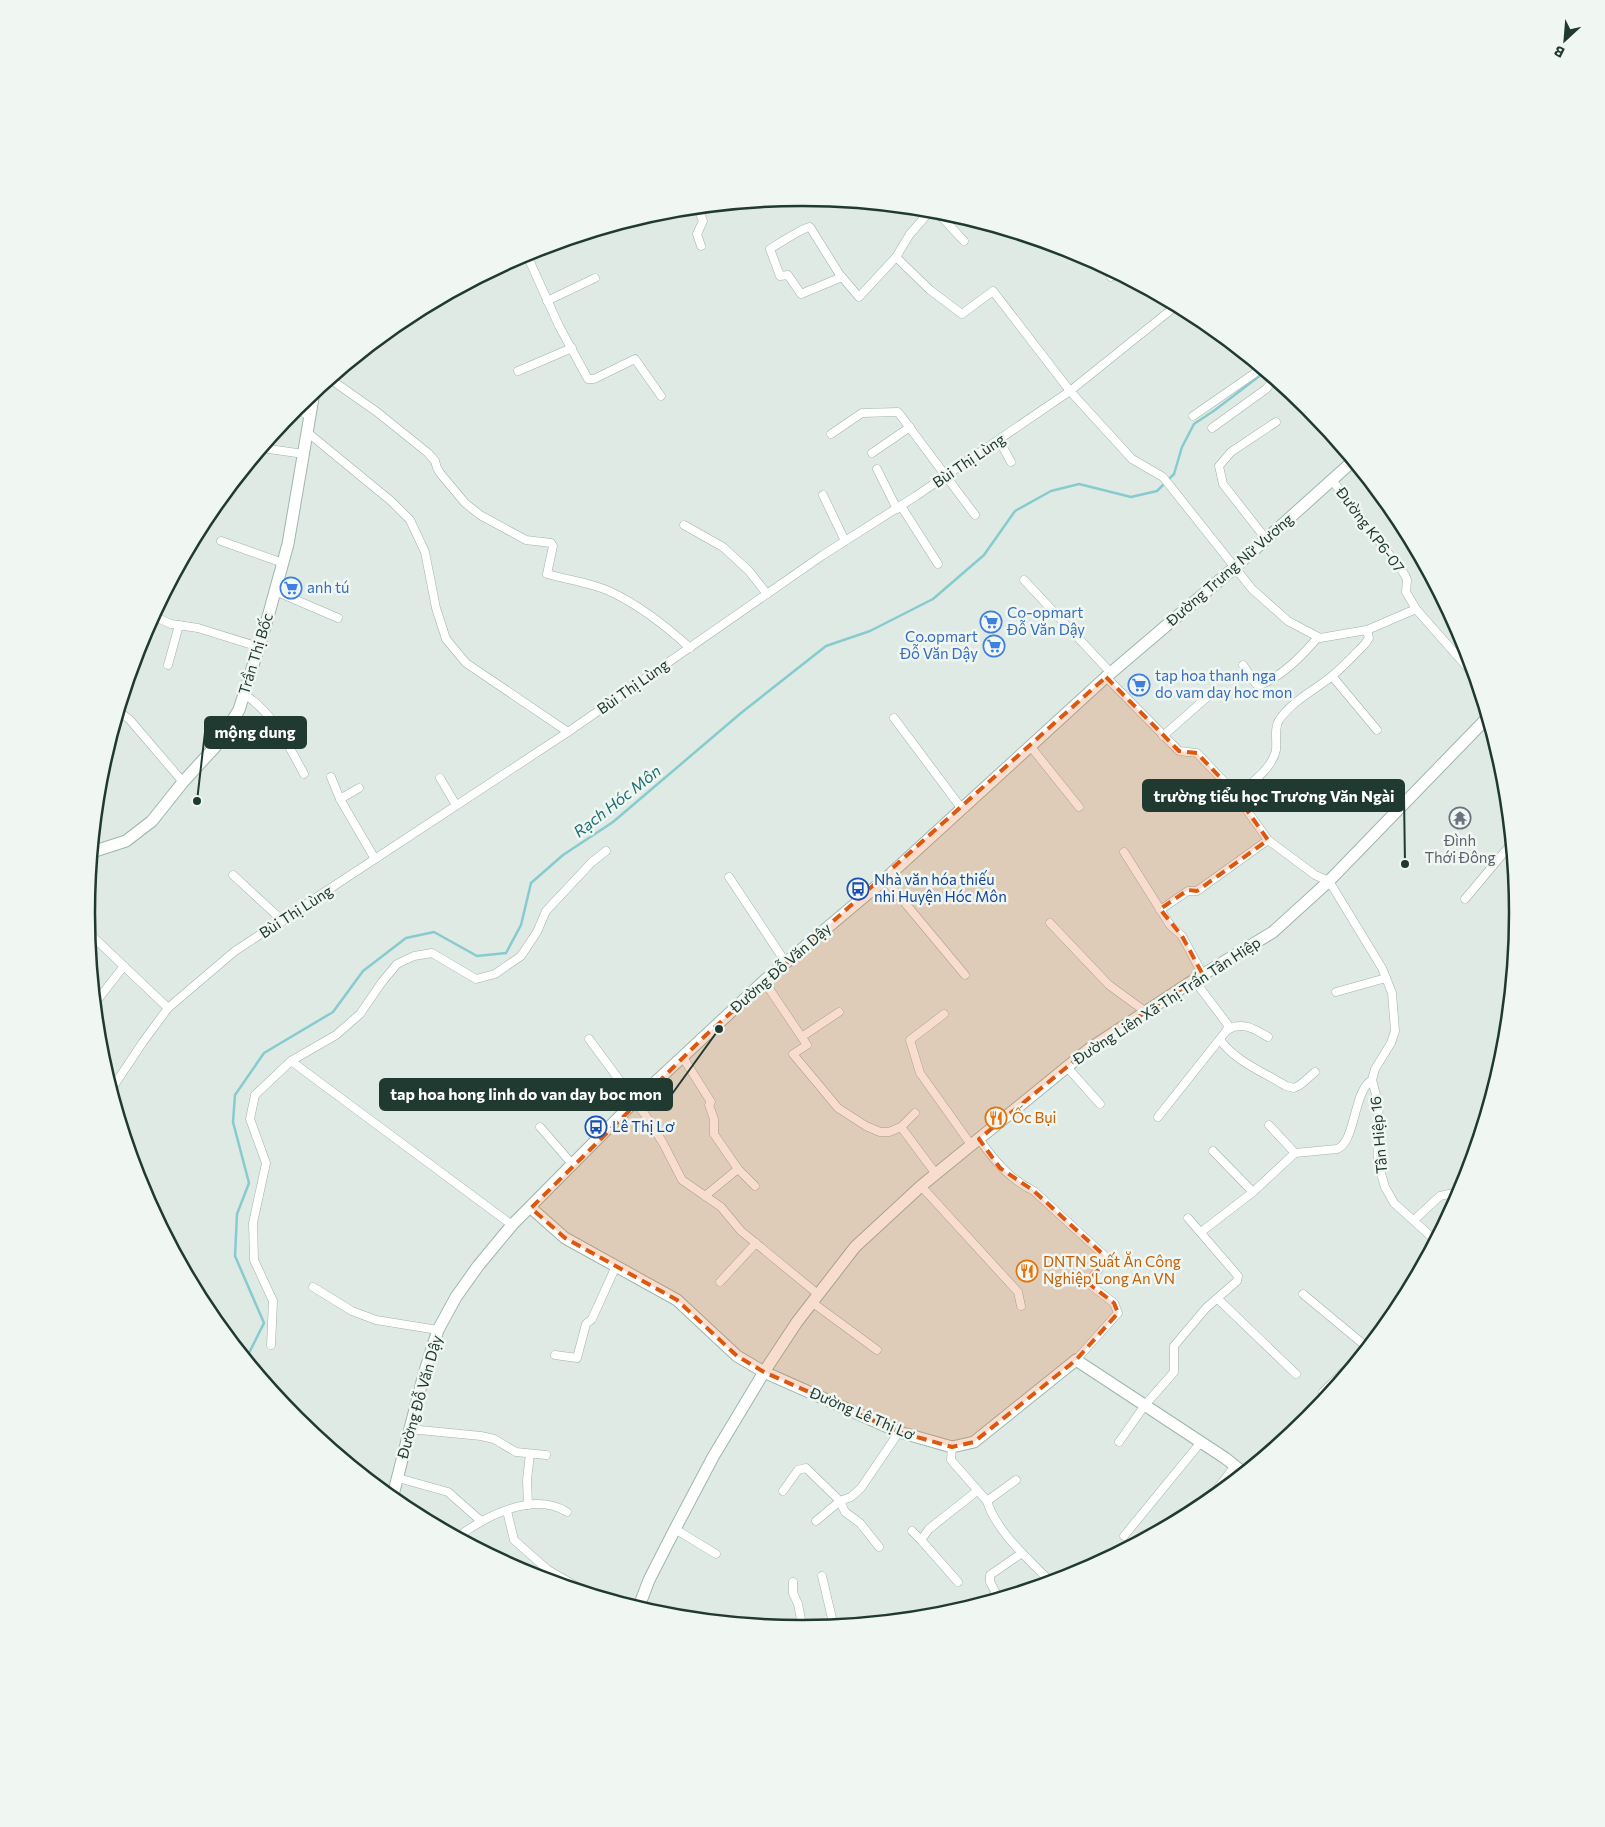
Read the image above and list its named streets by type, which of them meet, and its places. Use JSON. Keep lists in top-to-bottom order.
{
  "streets": {
    "street": [
      "Bùi Thị Lùng",
      "Đường KP6-07",
      "Đường Trưng Nữ Vương",
      "Trần Thị Bốc",
      "Đường Đỗ Văn Dậy",
      "Đường Liên Xã Thị Trấn Tân Hiệp",
      "Tân Hiệp 16",
      "Đường Lê Thị Lơ"
    ]
  },
  "crossings": [
    ["Đường KP6-07", "Đường Trưng Nữ Vương"],
    ["Đường Trưng Nữ Vương", "Đường Đỗ Văn Dậy"],
    ["Đường Đỗ Văn Dậy", "Đường Lê Thị Lơ"],
    ["Đường Liên Xã Thị Trấn Tân Hiệp", "Tân Hiệp 16"],
    ["Đường Liên Xã Thị Trấn Tân Hiệp", "Đường Lê Thị Lơ"]
  ],
  "water": ["Rạch Hóc Môn"],
  "places": {
    "supermarket": [
      "anh tú",
      "Co-opmart Đỗ Văn Dậy",
      "Co.opmart Đỗ Văn Dậy",
      "tap hoa thanh nga do vam day hoc mon"
    ],
    "other": ["mộng dung", "trường tiểu học Trương Văn Ngài", "tap hoa hong linh do van day boc mon"],
    "temple": ["Đình Thới Đông"],
    "bus stop": ["Nhà văn hóa thiếu nhi Huyện Hóc Môn", "Lê Thị Lơ"],
    "restaurant": ["Ốc Bụi", "DNTN Suất Ăn Công Nghiệp Long An VN"]
  },
  "north": "bottom left"
}
